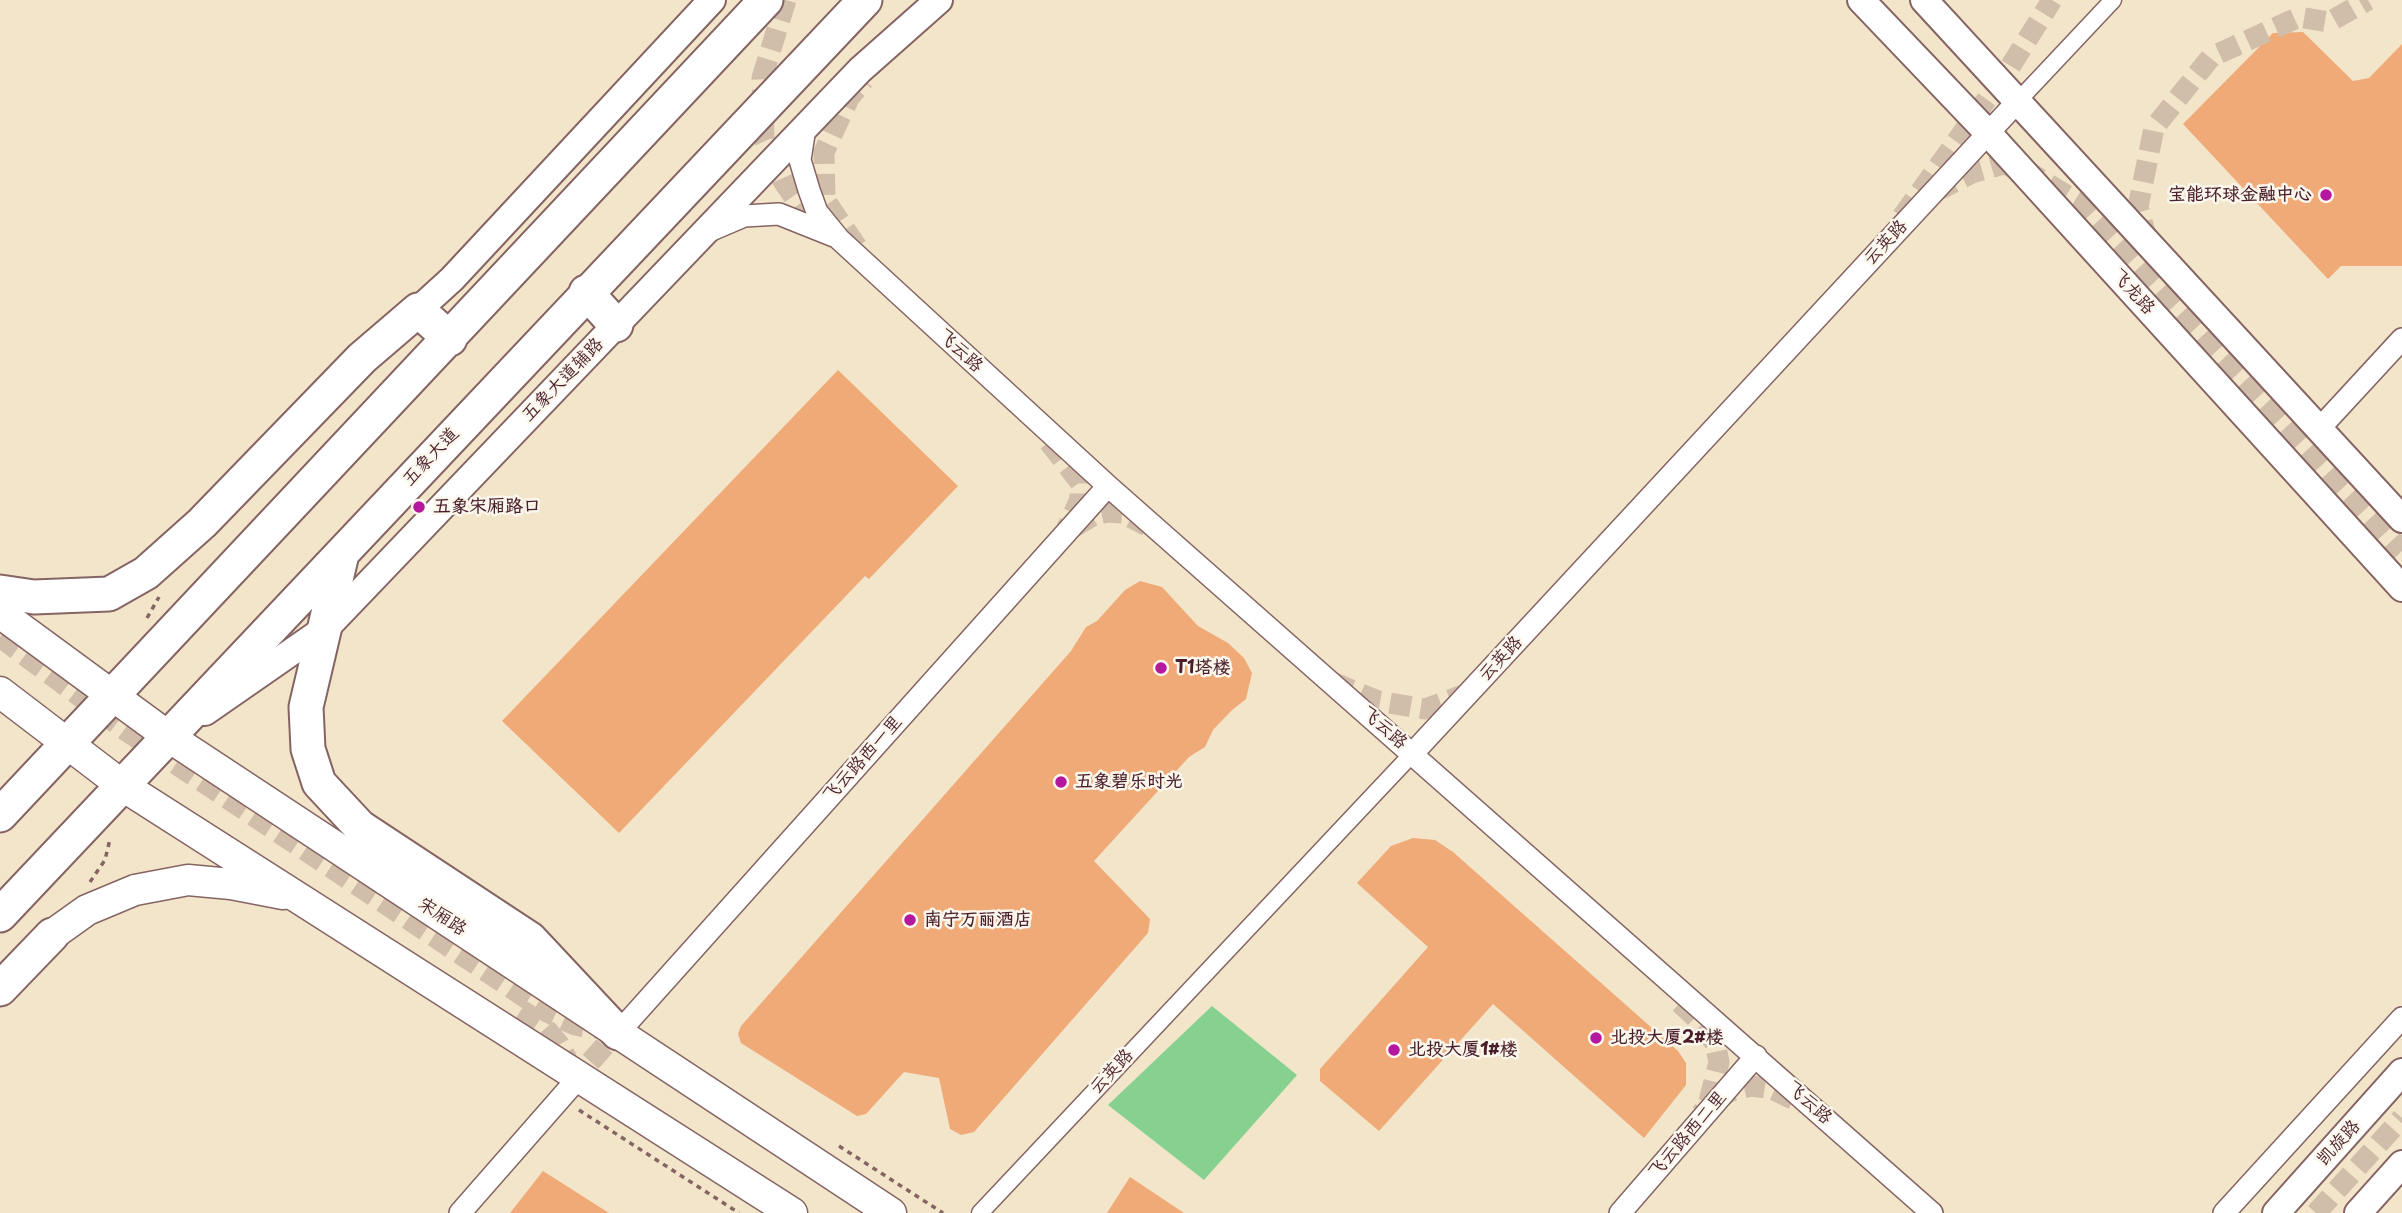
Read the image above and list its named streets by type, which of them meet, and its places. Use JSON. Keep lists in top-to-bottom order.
{
  "streets": {
    "main road": ["五象大道", "宋厢路"],
    "street": [
      "云英路",
      "飞龙路",
      "飞云路",
      "五象大道辅路",
      "飞云路西一里",
      "飞云路西二里",
      "凯旋路"
    ]
  },
  "crossings": [
    ["云英路", "飞龙路"],
    ["云英路", "飞云路"],
    ["飞云路", "五象大道辅路"],
    ["飞云路", "飞云路西一里"],
    ["飞云路", "飞云路西二里"],
    ["五象大道辅路", "五象大道"],
    ["五象大道辅路", "宋厢路"],
    ["五象大道", "宋厢路"],
    ["飞云路西一里", "宋厢路"]
  ],
  "places": [
    "宝能环球金融中心",
    "五象宋厢路口",
    "T1塔楼",
    "五象碧乐时光",
    "南宁万丽酒店",
    "北投大厦2#楼",
    "北投大厦1#楼"
  ]
}
